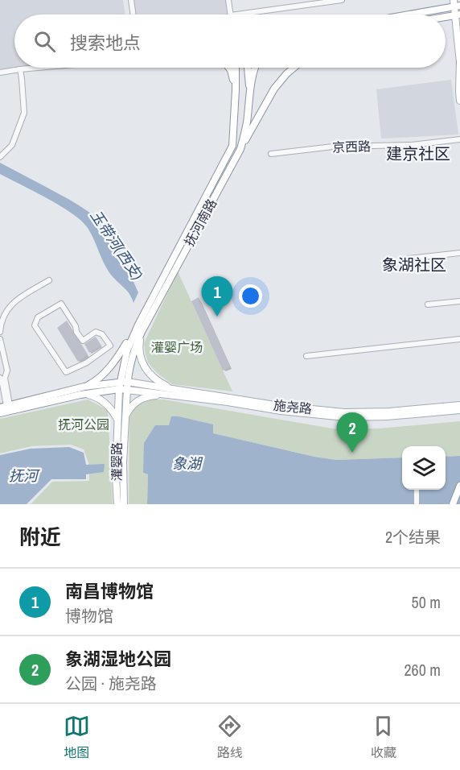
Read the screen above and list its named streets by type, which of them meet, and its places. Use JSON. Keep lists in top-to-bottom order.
{
  "streets": {
    "highway": ["抚河南路"],
    "main road": ["施尧路", "灌婴路"],
    "street": ["京西路"]
  },
  "crossings": [
    ["抚河南路", "施尧路"],
    ["抚河南路", "灌婴路"],
    ["施尧路", "灌婴路"]
  ],
  "districts": ["建京社区", "象湖社区"],
  "water": ["玉带河(西支)", "象湖", "抚河"],
  "parks": ["灌婴广场", "抚河公园"],
  "page": {
    "search": "搜索地点",
    "pins": ["1", "2"],
    "heading": ["附近", "2个结果"],
    "list": [
      {
        "mark": "1",
        "name": "南昌博物馆",
        "note": "博物馆",
        "value": "50 m"
      },
      {
        "mark": "2",
        "name": "象湖湿地公园",
        "note": "公园 · 施尧路",
        "value": "260 m"
      }
    ],
    "nav": ["地图", "路线", "收藏"]
  }
}
